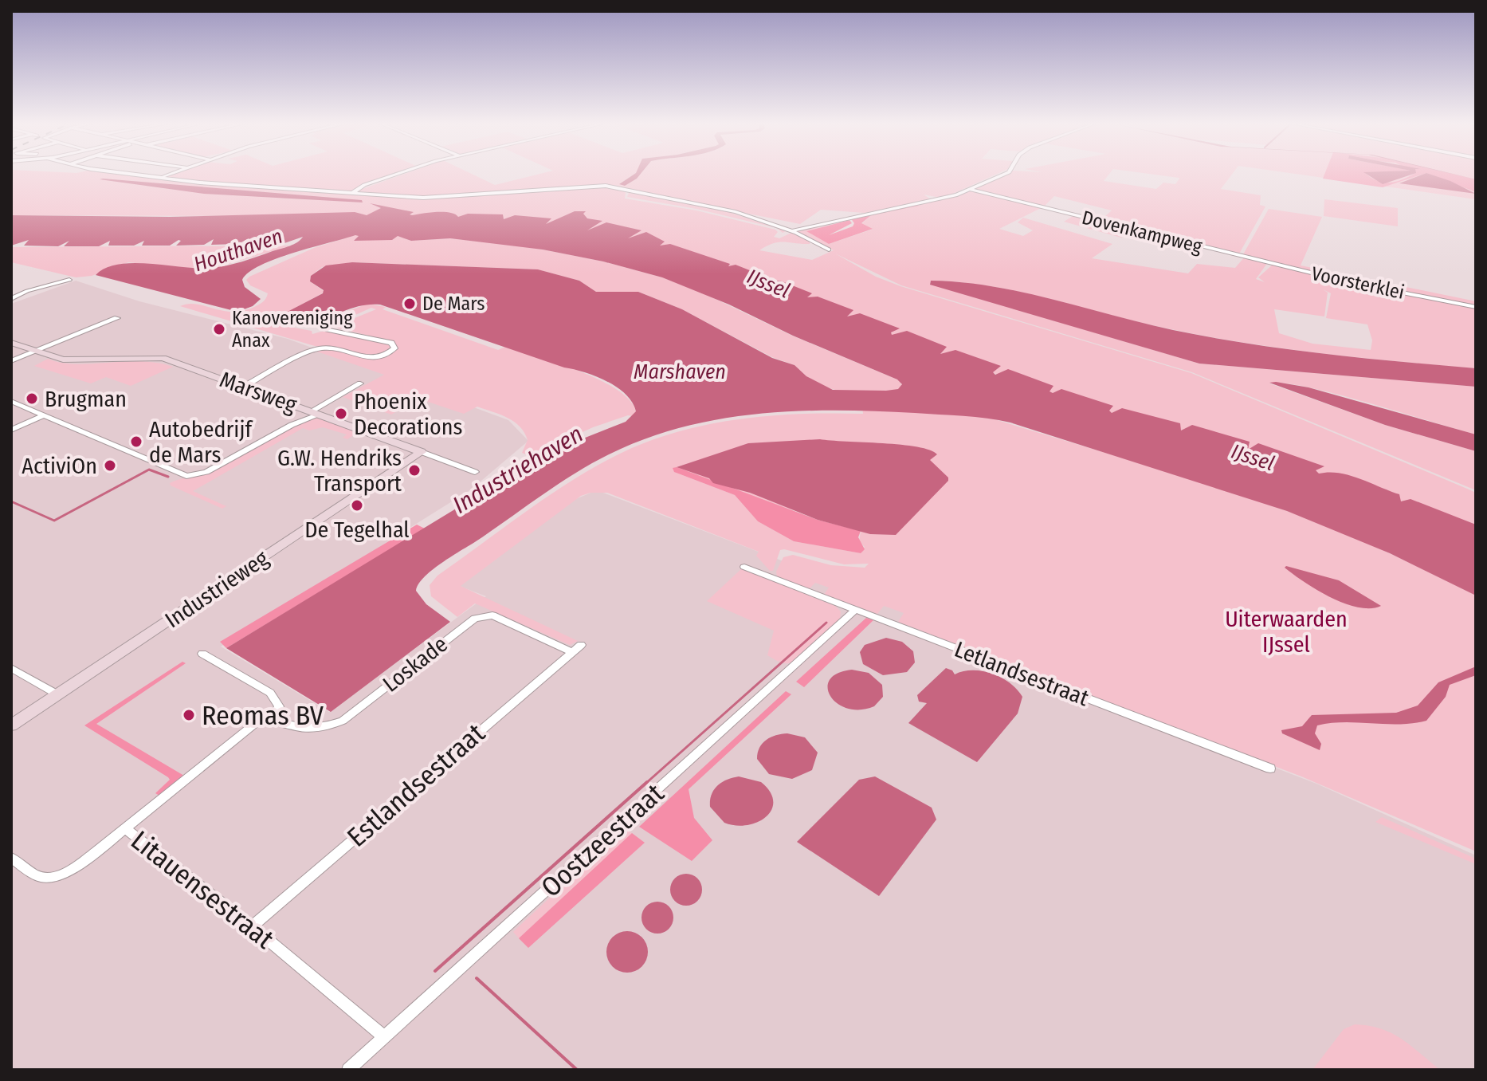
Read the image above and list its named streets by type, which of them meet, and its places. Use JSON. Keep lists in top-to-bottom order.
{
  "streets": {
    "street": [
      "Dovenkampweg",
      "Voorsterklei",
      "Marsweg",
      "Industrieweg",
      "Loskade",
      "Letlandsestraat",
      "Estlandsestraat",
      "Oostzeestraat",
      "Litauensestraat"
    ]
  },
  "crossings": [
    ["Dovenkampweg", "Voorsterklei"],
    ["Marsweg", "Industrieweg"],
    ["Loskade", "Estlandsestraat"],
    ["Loskade", "Litauensestraat"],
    ["Letlandsestraat", "Oostzeestraat"],
    ["Estlandsestraat", "Litauensestraat"],
    ["Oostzeestraat", "Litauensestraat"]
  ],
  "water": [
    "Houthaven",
    "IJssel",
    "Marshaven",
    "Industriehaven"
  ],
  "parks": ["Uiterwaarden IJssel"],
  "places": [
    "De Mars",
    "Kanovereniging Anax",
    "Brugman",
    "Phoenix Decorations",
    "Autobedrijf de Mars",
    "ActiviOn",
    "G.W. Hendriks Transport",
    "De Tegelhal",
    "Reomas BV"
  ]
}
